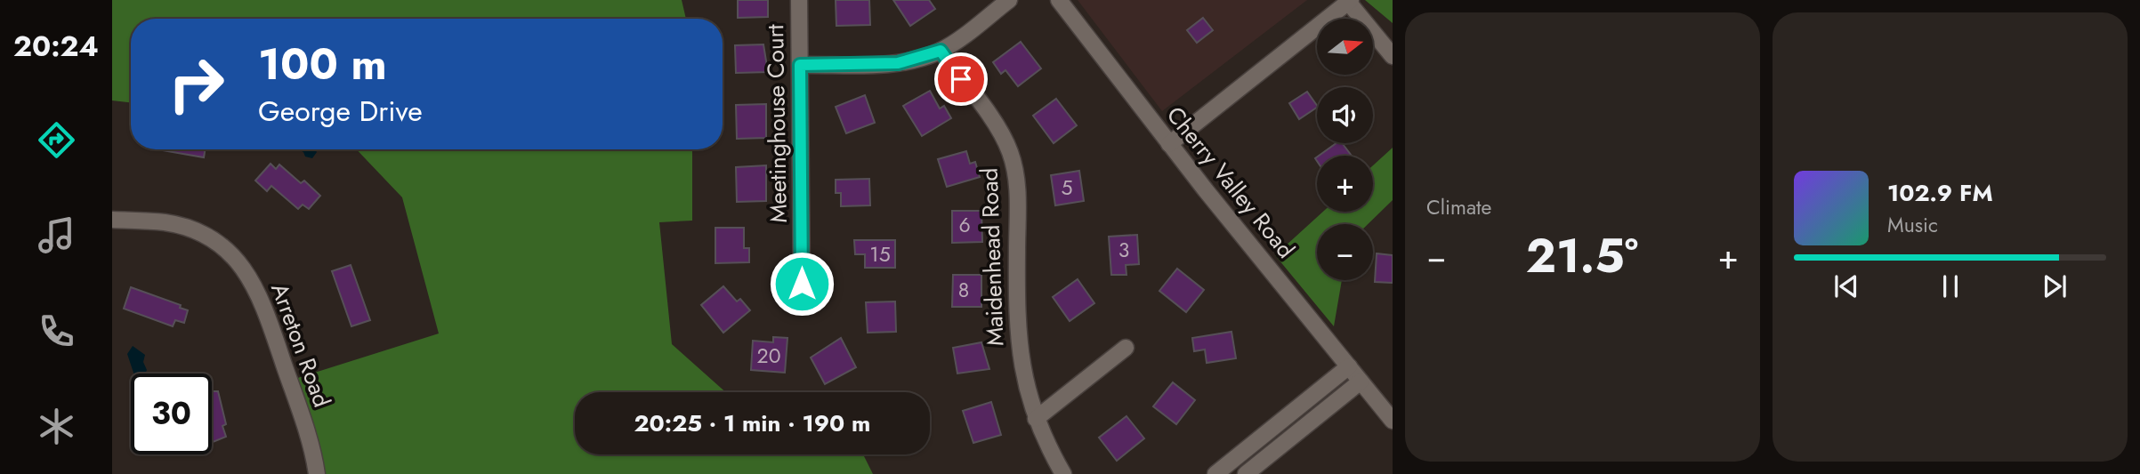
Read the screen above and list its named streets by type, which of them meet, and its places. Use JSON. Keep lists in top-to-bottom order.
{
  "streets": {
    "street": [
      "Meetinghouse Court",
      "Cherry Valley Road",
      "Maidenhead Road",
      "Arreton Road"
    ]
  },
  "house_numbers": [
    "5",
    "6",
    "3",
    "15",
    "8",
    "20"
  ],
  "north": "right",
  "page": {
    "tabs": "20:24",
    "tile": "Climate",
    "map_buttons": ["+", "−"],
    "turn": ["100 m", "George Drive"],
    "song": ["102.9 FM", "Music"],
    "heat": ["−", "21.5°", "+"],
    "limit": "30",
    "trip": "20:25 · 1 min · 190 m"
  }
}
